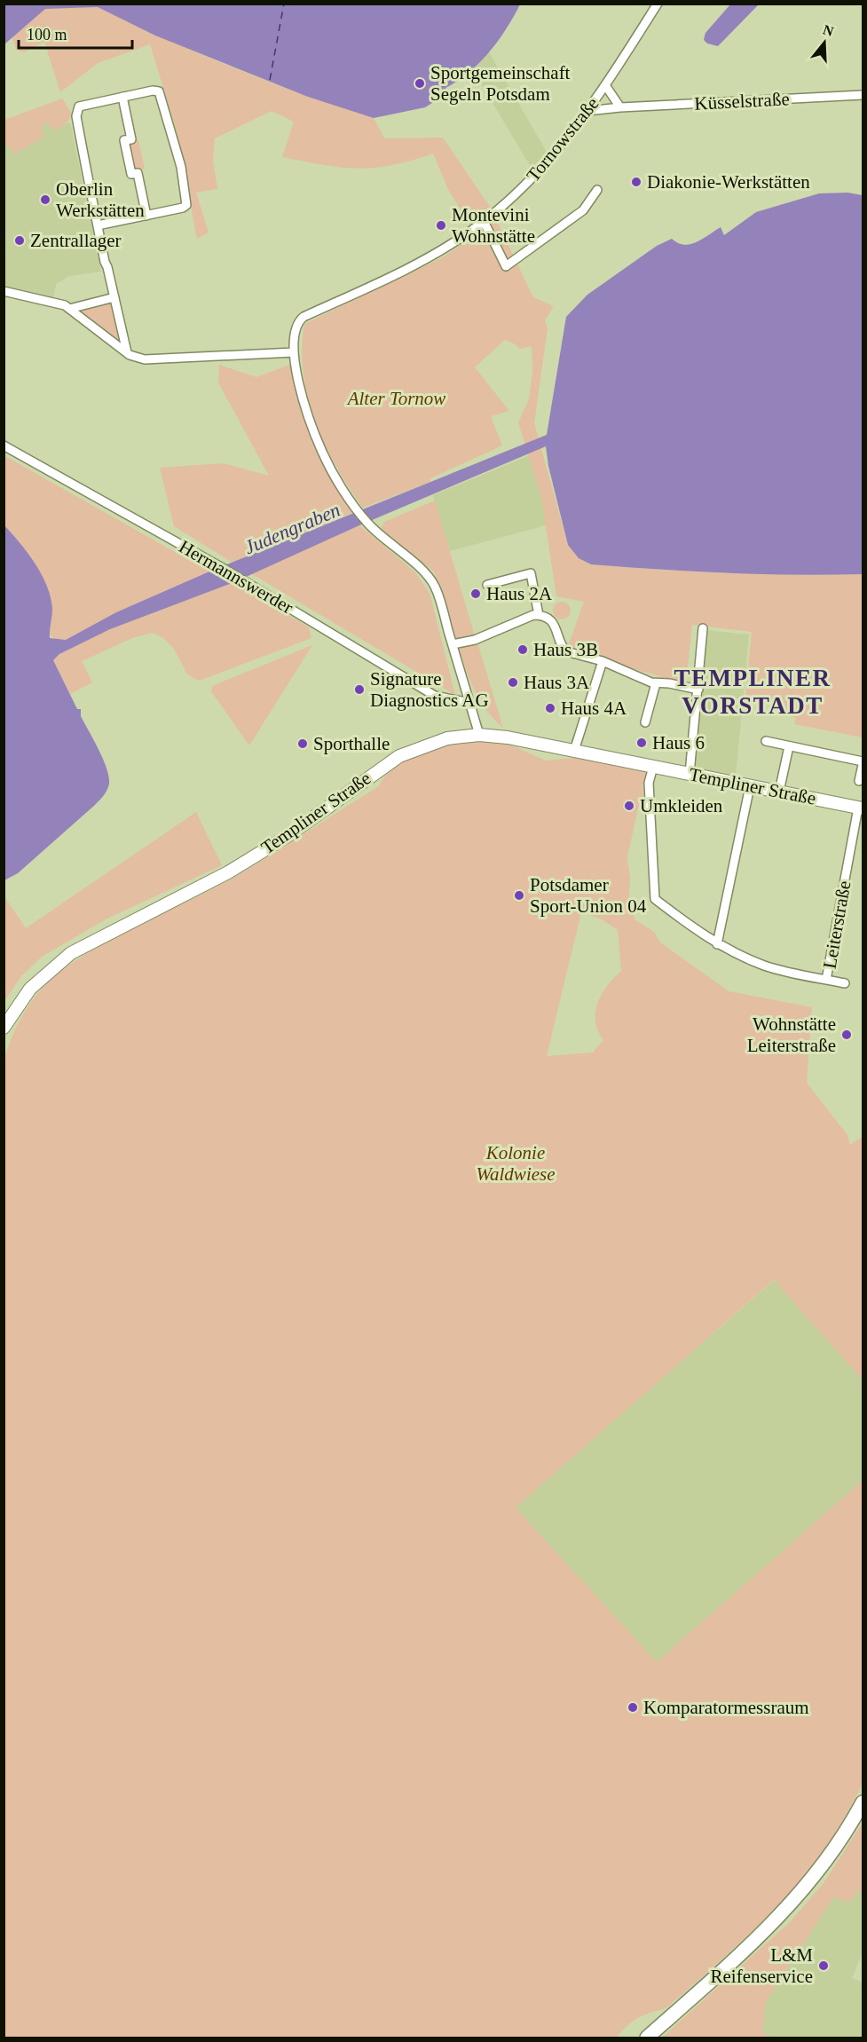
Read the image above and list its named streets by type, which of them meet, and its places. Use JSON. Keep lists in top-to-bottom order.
{
  "streets": {
    "street": [
      "Küsselstraße",
      "Tornowstraße",
      "Hermannswerder",
      "Templiner Straße",
      "Leiterstraße"
    ]
  },
  "crossings": [
    ["Küsselstraße", "Tornowstraße"],
    ["Templiner Straße", "Leiterstraße"]
  ],
  "districts": ["TEMPLINER VORSTADT"],
  "water": ["Judengraben"],
  "parks": ["Alter Tornow", "Kolonie Waldwiese"],
  "places": [
    "Sportgemeinschaft Segeln Potsdam",
    "Diakonie-Werkstätten",
    "Oberlin Werkstätten",
    "Montevini Wohnstätte",
    "Zentrallager",
    "Haus 2A",
    "Haus 3B",
    "Haus 3A",
    "Signature Diagnostics AG",
    "Haus 4A",
    "Haus 6",
    "Sporthalle",
    "Umkleiden",
    "Potsdamer Sport-Union 04",
    "Wohnstätte Leiterstraße",
    "Komparatormessraum",
    "L&M Reifenservice"
  ],
  "scale_bar": "100 m",
  "north": "top"
}
